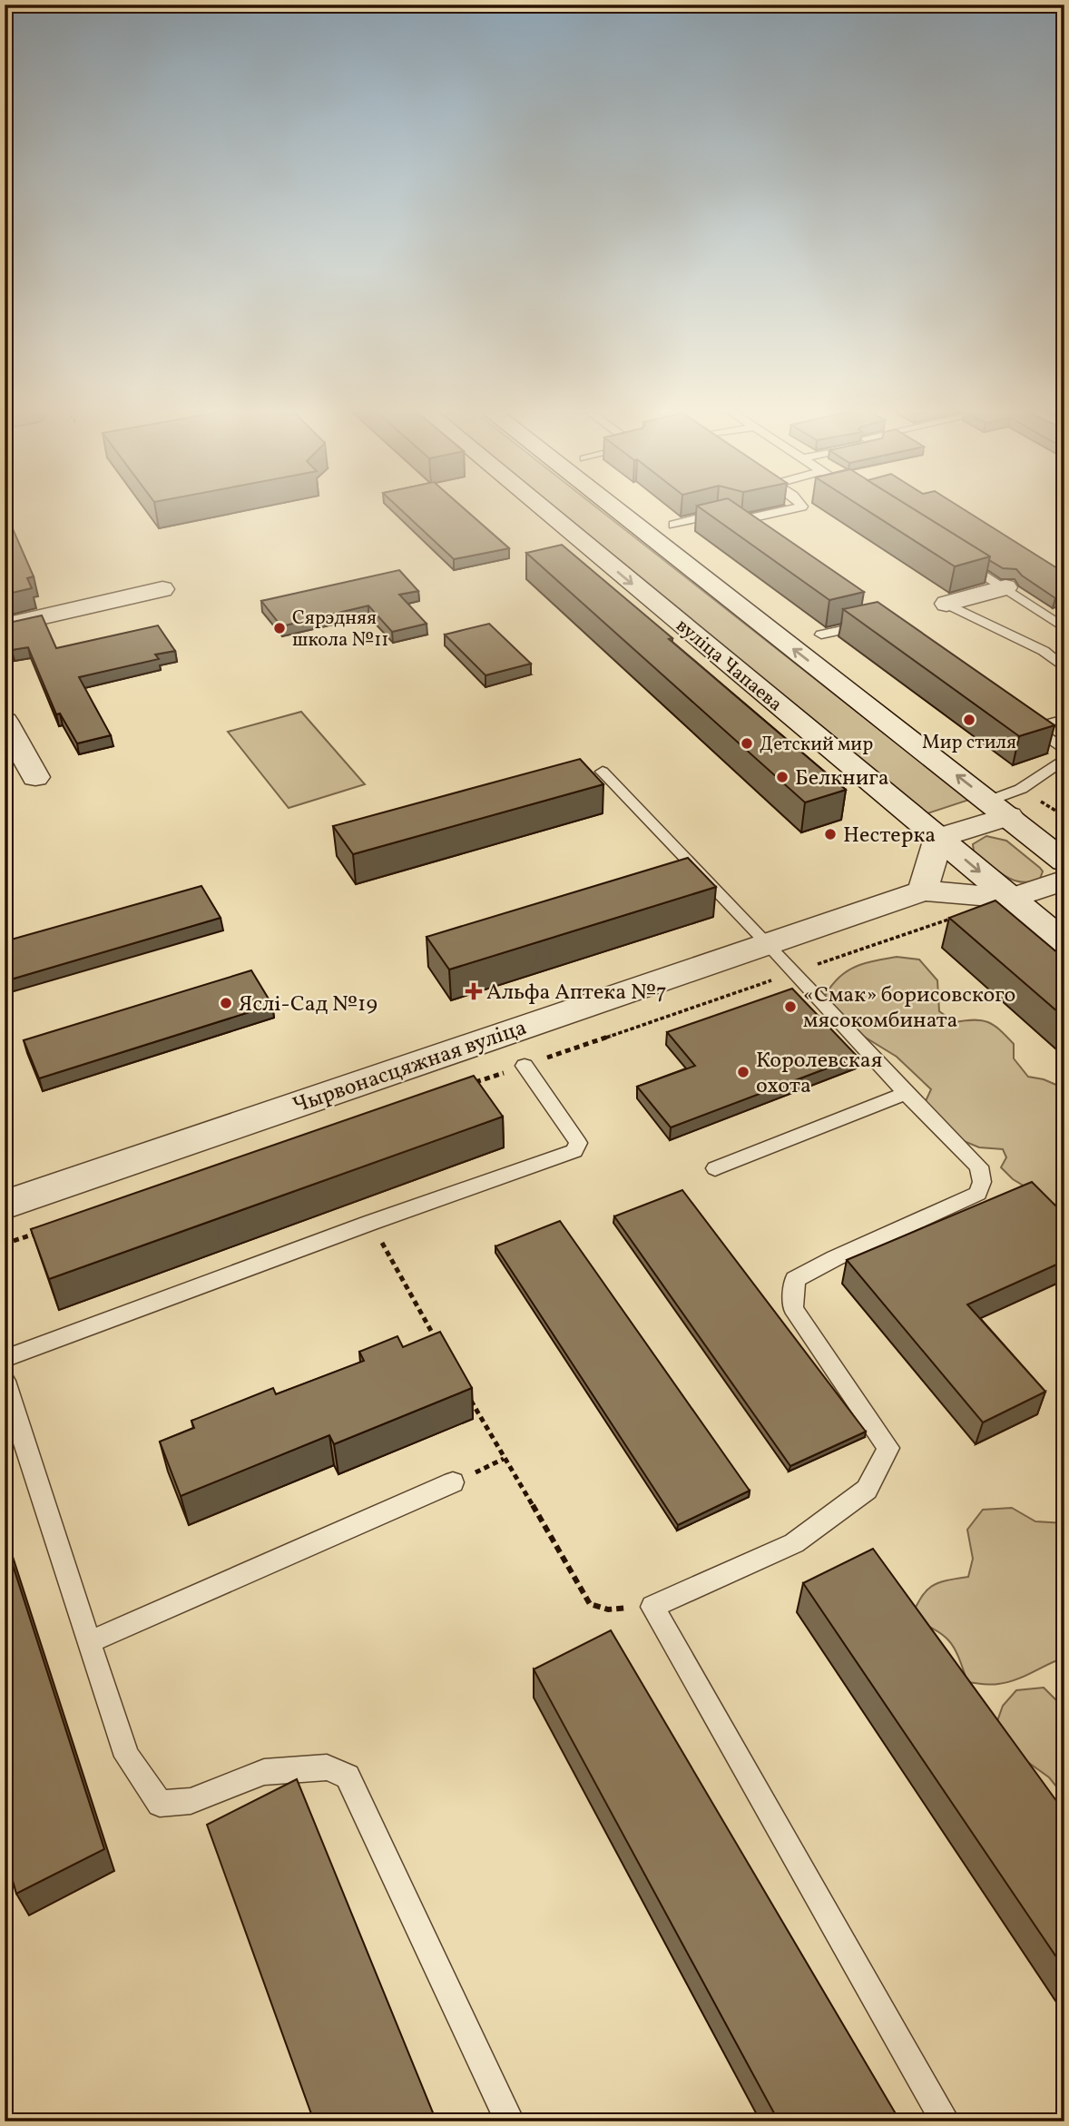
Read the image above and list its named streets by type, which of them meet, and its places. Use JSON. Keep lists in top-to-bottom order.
{
  "streets": {
    "main road": ["вуліца Чапаева", "Чырвонасцяжная вуліца"]
  },
  "places": {
    "other": [
      "Сярэдняя школа №11",
      "Мир стиля",
      "Детский мир",
      "Белкнига",
      "Нестерка",
      "Яслі-Сад №19",
      "«Смак» борисовского мясокомбината",
      "Королевская охота"
    ],
    "health": ["Альфа Аптека №7"]
  }
}
